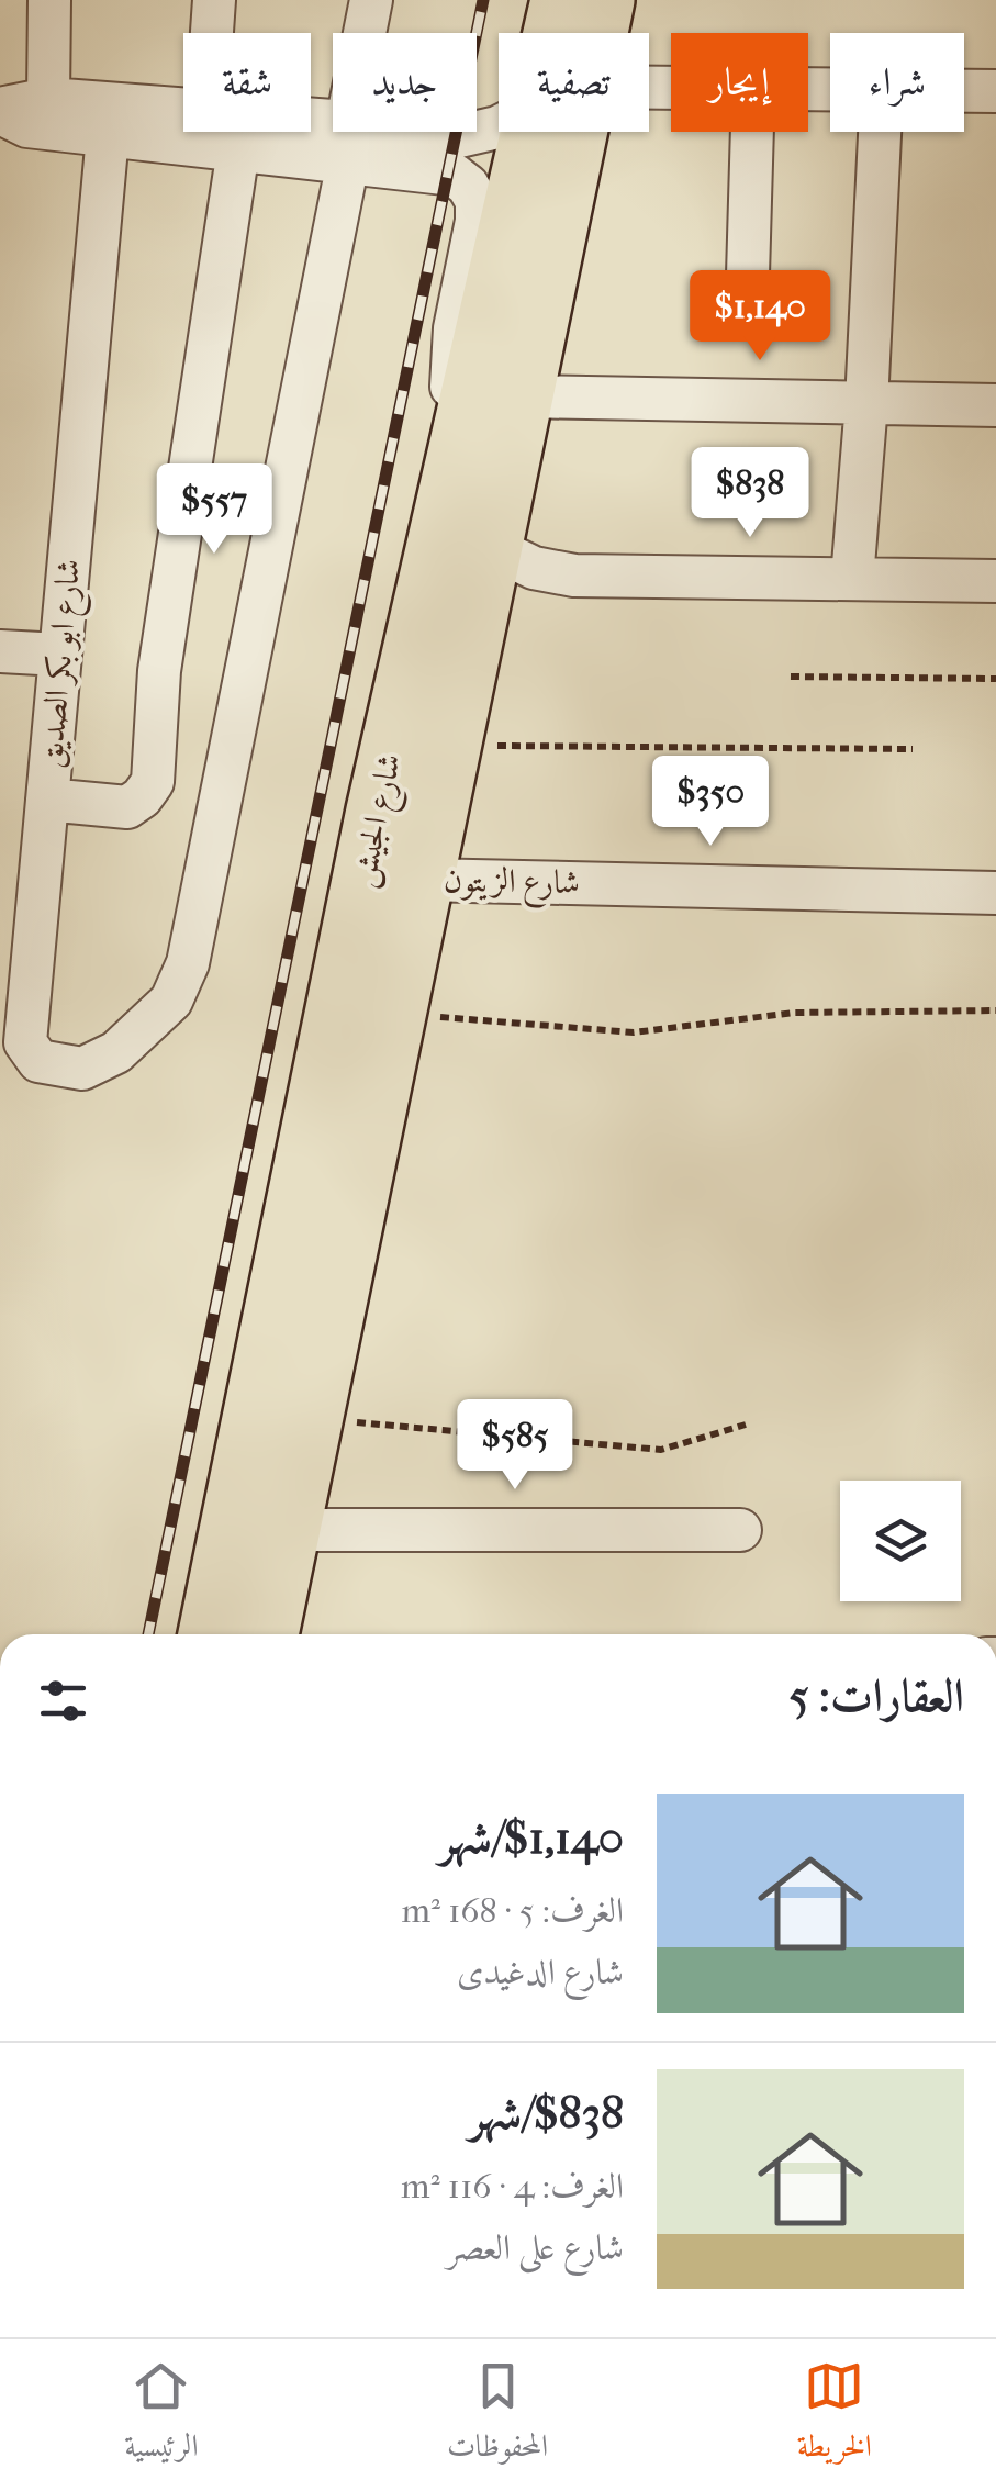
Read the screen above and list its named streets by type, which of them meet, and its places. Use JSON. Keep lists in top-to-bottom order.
{
  "streets": {
    "main road": ["شارع الجيش"],
    "street": ["شارع ابو بكر الصديق", "شارع الزيتون"]
  },
  "crossings": [
    ["شارع الجيش", "شارع الزيتون"]
  ],
  "page": {
    "chip": [
      "شراء",
      "إيجار",
      "تصفية",
      "جديد",
      "شقة"
    ],
    "price": [
      "$1,140",
      "$838",
      "$557",
      "$350",
      "$585"
    ],
    "heading": "العقارات: 5",
    "list": [
      {
        "name": "$1,140/شهر",
        "note": "الغرف: 5 · 168 m² · شارع الدغيدى"
      },
      {
        "name": "$838/شهر",
        "note": "الغرف: 4 · 116 m² · شارع على العصر"
      }
    ],
    "tabs": ["الخريطة", "المحفوظات", "الرئيسية"]
  }
}
